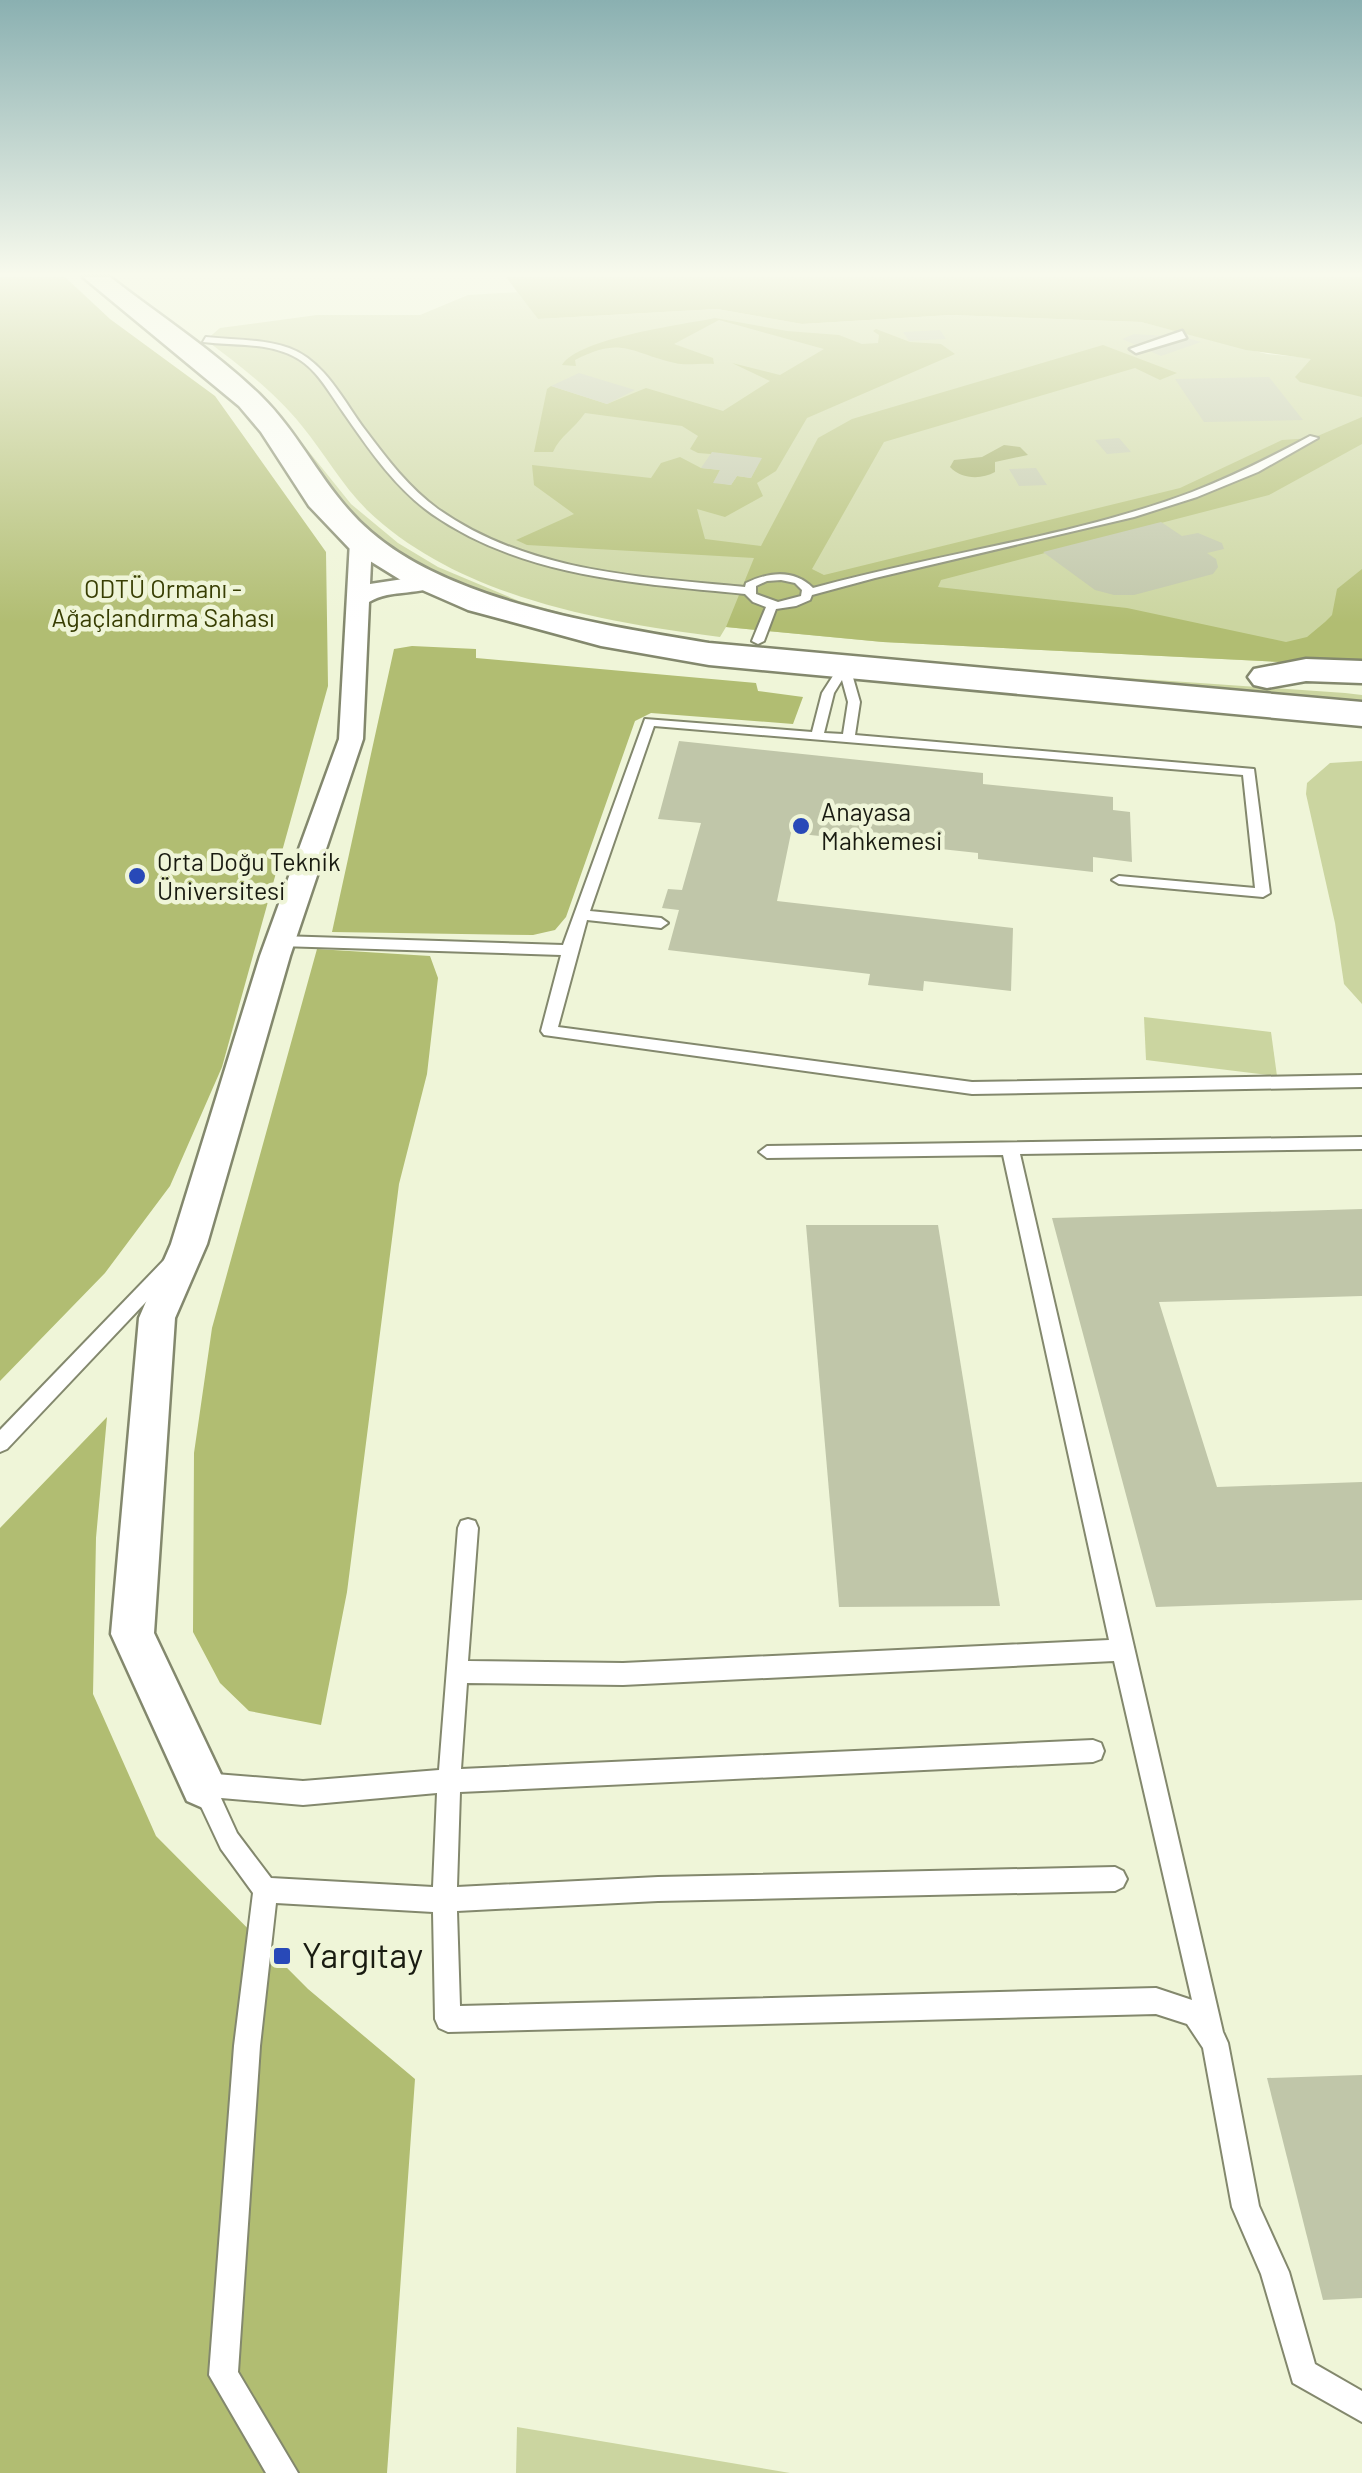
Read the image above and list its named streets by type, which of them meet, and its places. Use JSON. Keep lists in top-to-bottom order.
{
  "parks": ["ODTÜ Ormanı - Ağaçlandırma Sahası"],
  "places": {
    "other": ["Anayasa Mahkemesi", "Orta Doğu Teknik Üniversitesi"],
    "transit": ["Yargıtay"]
  }
}
